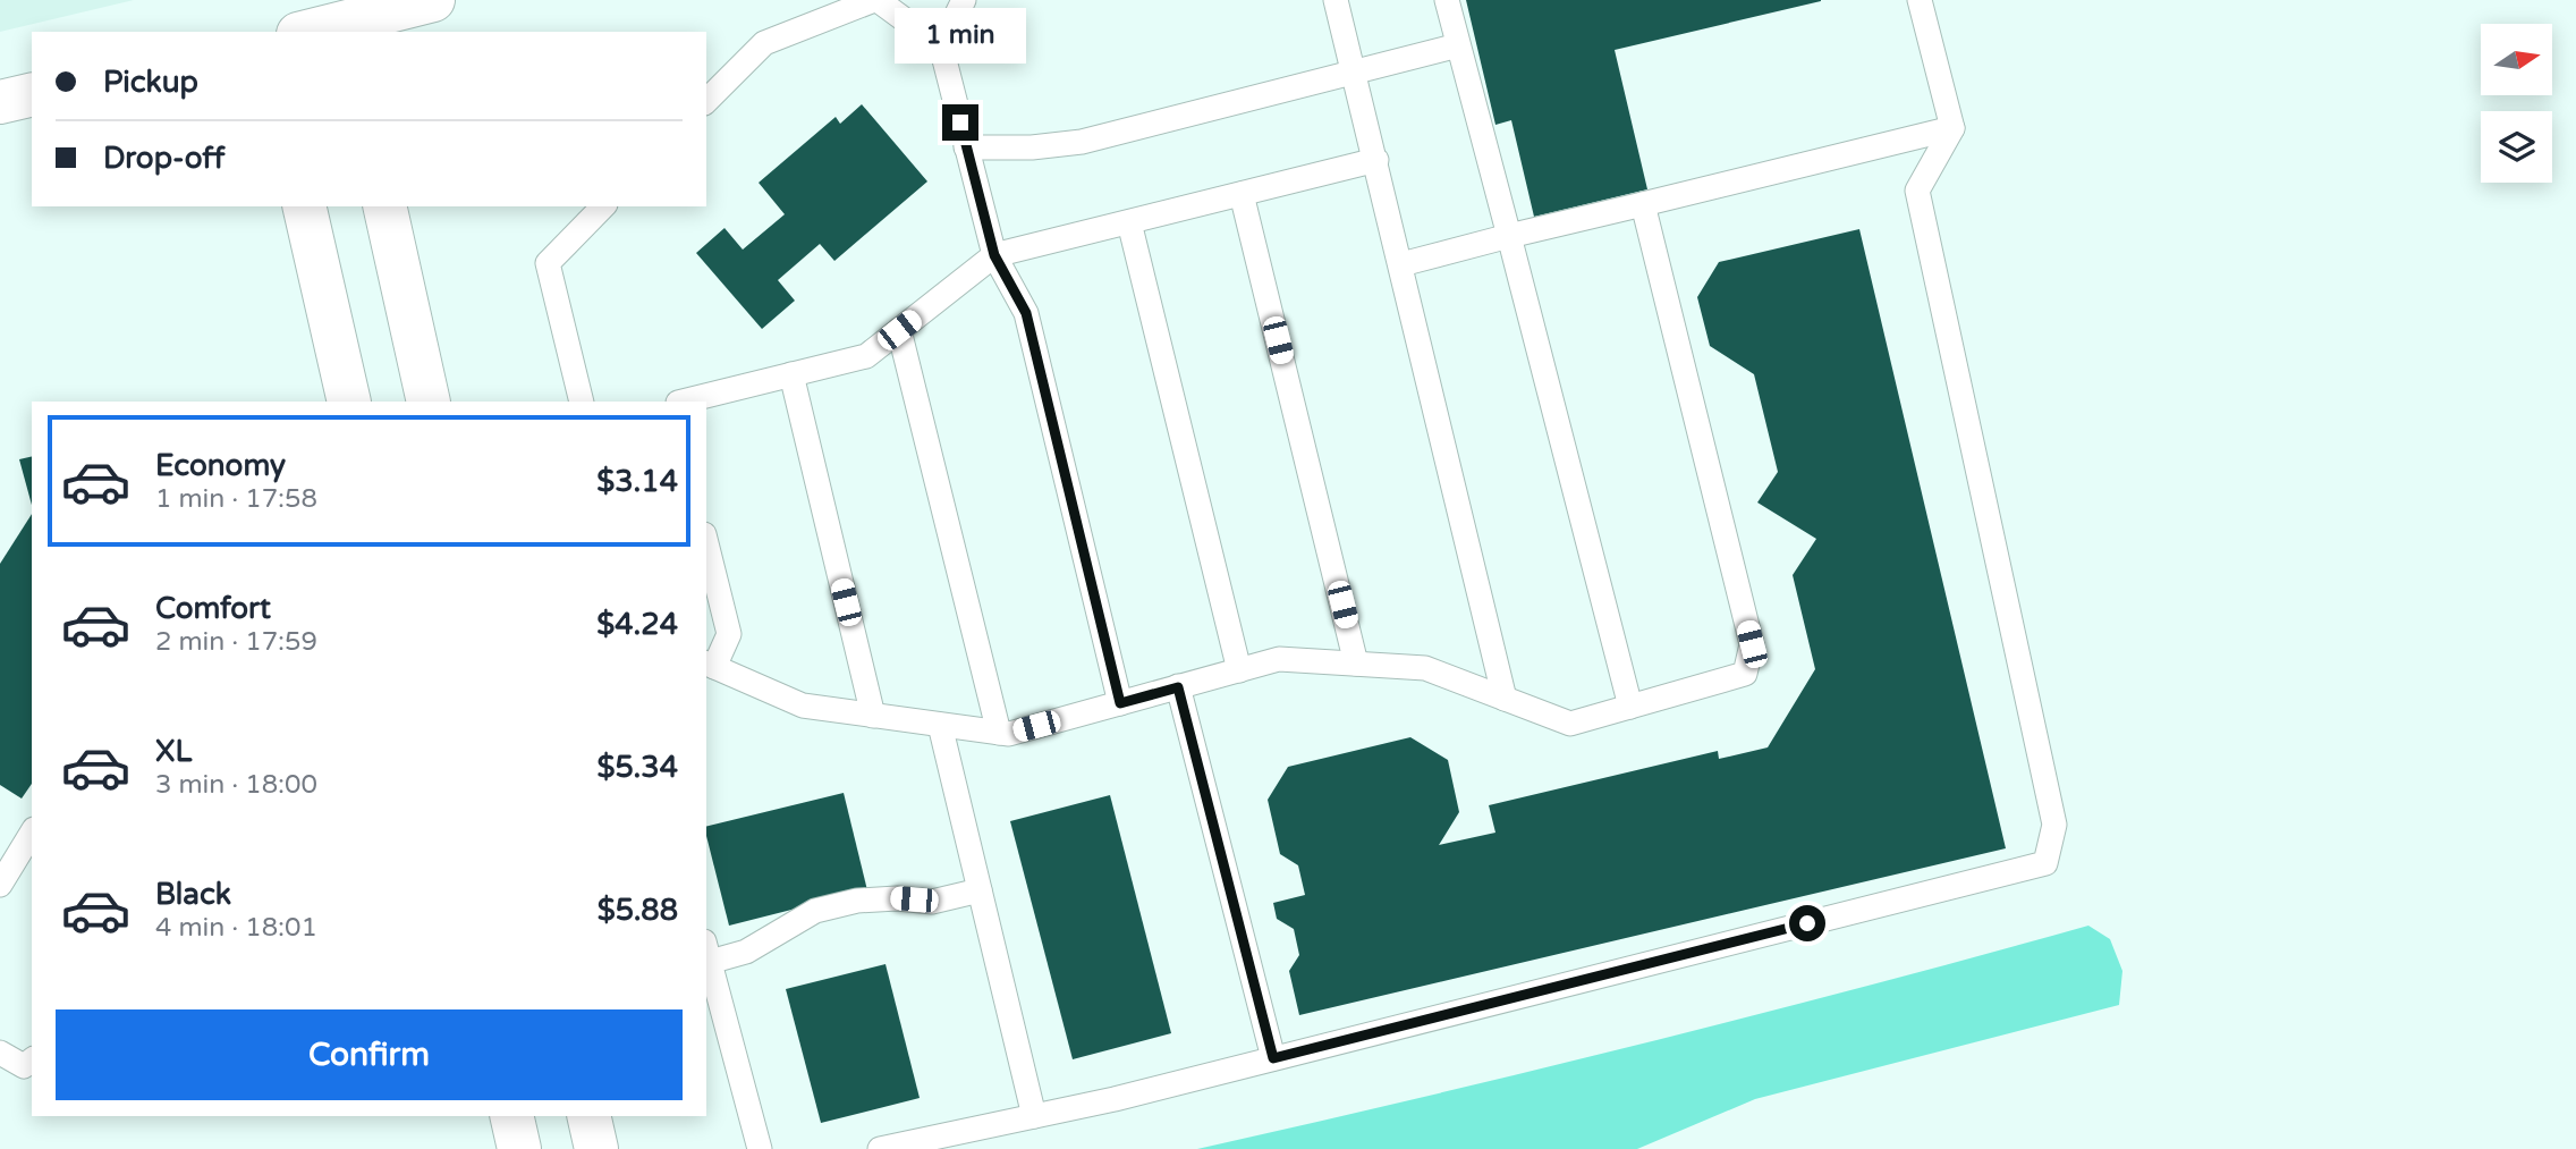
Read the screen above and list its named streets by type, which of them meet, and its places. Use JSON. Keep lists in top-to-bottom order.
{
  "north": "right",
  "page": {
    "bubble": "1 min",
    "banner": ["Pickup", "Drop-off"],
    "list": [
      {
        "name": "Economy",
        "note": "1 min · 17:58",
        "value": "$3.14"
      },
      {
        "name": "Comfort",
        "note": "2 min · 17:59",
        "value": "$4.24"
      },
      {
        "name": "XL",
        "note": "3 min · 18:00",
        "value": "$5.34"
      },
      {
        "name": "Black",
        "note": "4 min · 18:01",
        "value": "$5.88"
      }
    ],
    "buttons": "Confirm"
  }
}
